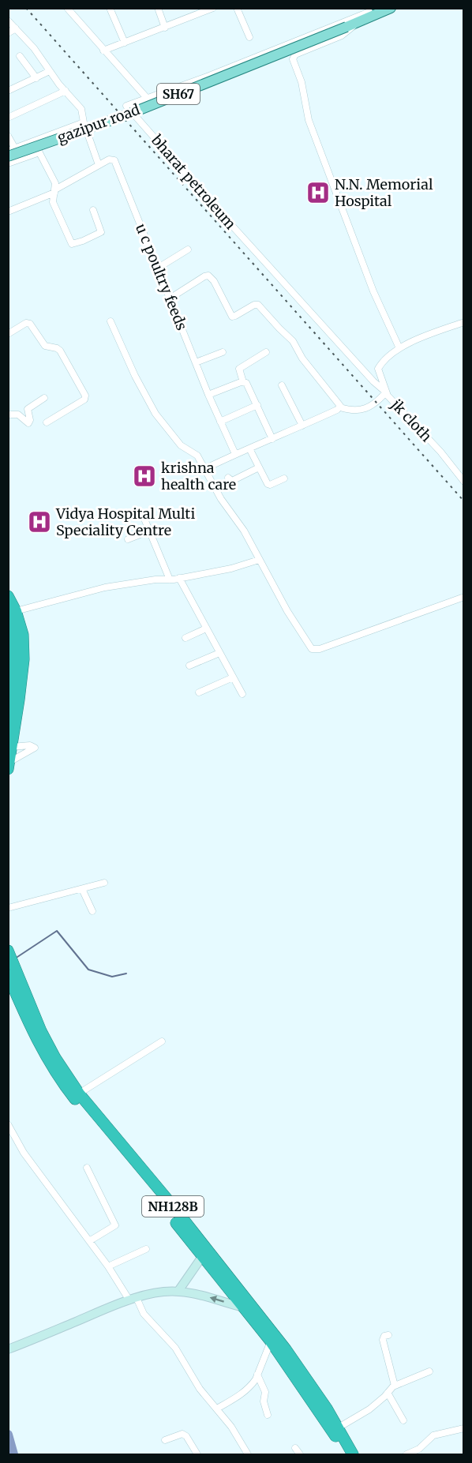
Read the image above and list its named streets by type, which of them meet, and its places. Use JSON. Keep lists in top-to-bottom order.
{
  "streets": {
    "highway": ["NH128B"],
    "main road": ["SH67", "gazipur road"],
    "street": ["bharat petroleum", "u c poultry feeds", "jk cloth"]
  },
  "crossings": [
    ["SH67", "gazipur road"],
    ["SH67", "bharat petroleum"],
    ["bharat petroleum", "jk cloth"]
  ],
  "places": {
    "hospital": ["N.N. Memorial Hospital", "krishna health care", "Vidya Hospital Multi Speciality Centre"]
  }
}
